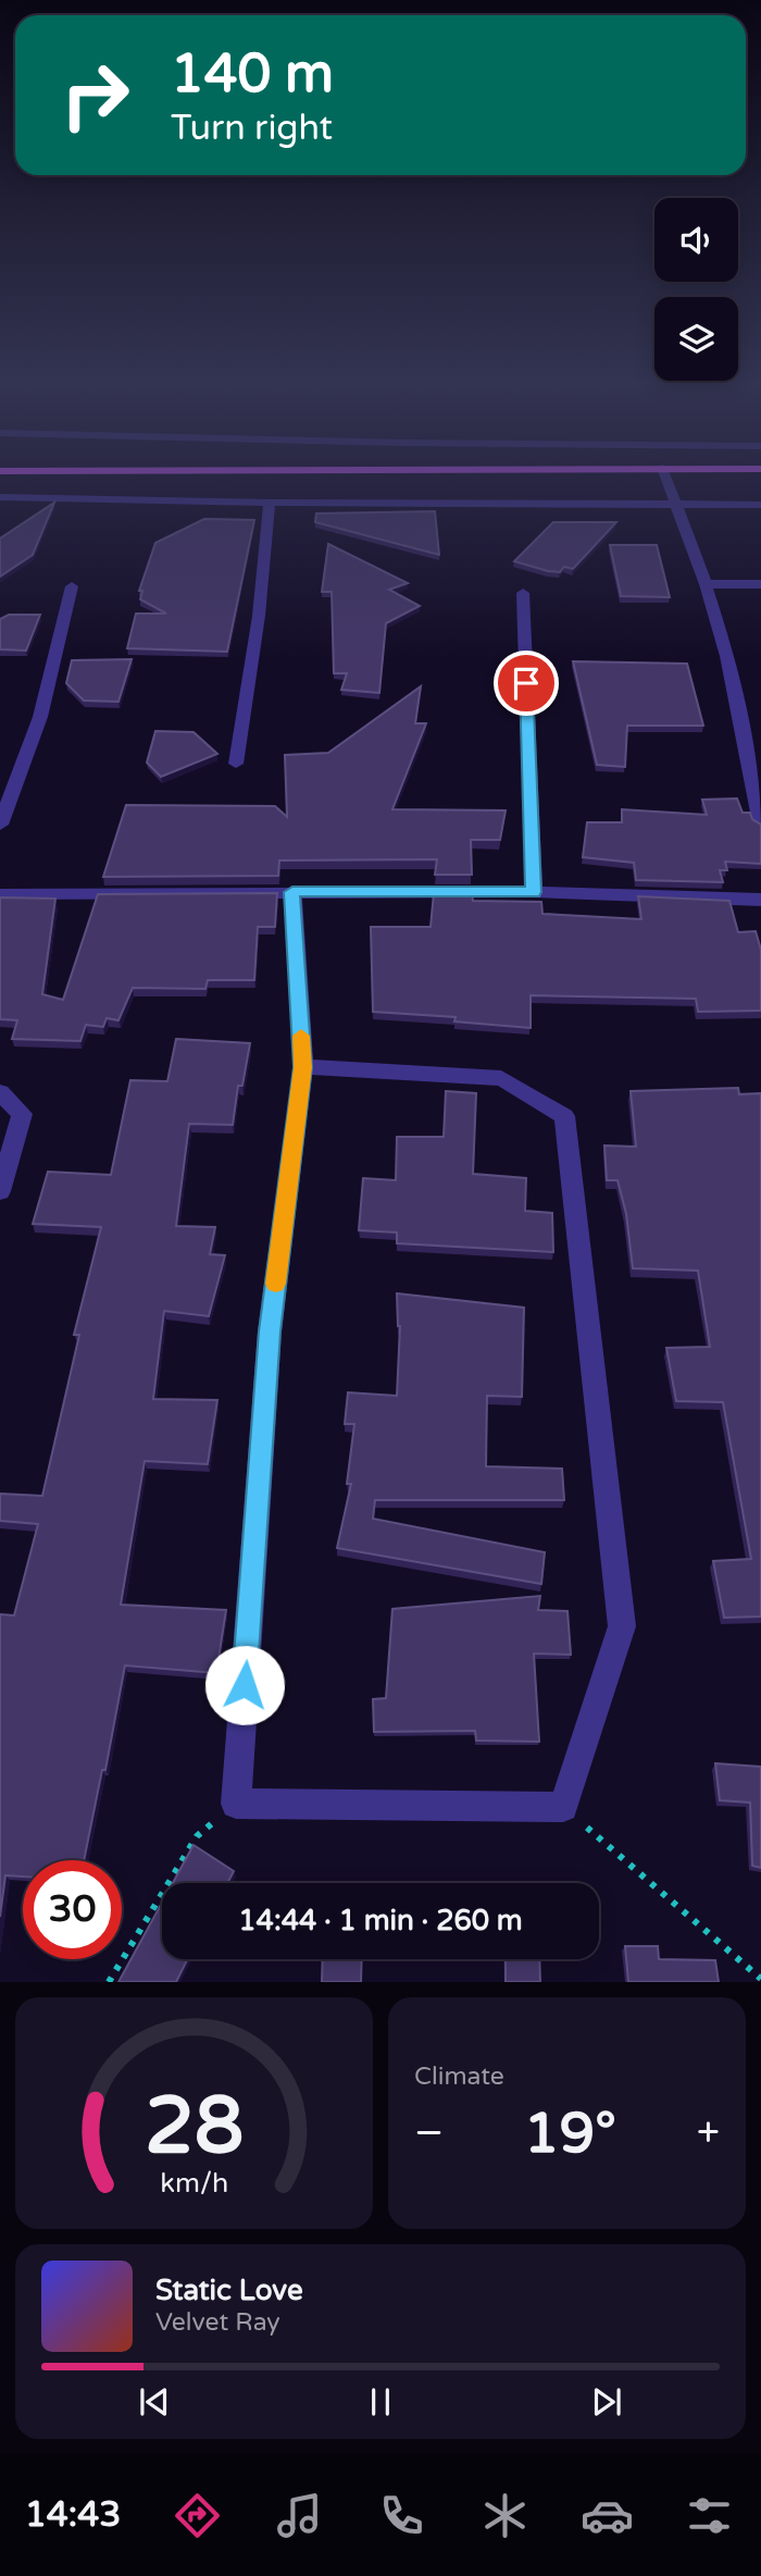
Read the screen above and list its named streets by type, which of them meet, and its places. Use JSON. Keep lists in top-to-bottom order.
{
  "page": {
    "turn": ["140 m", "Turn right"],
    "limit": "30",
    "trip": "14:44 · 1 min · 260 m",
    "tile": "Climate",
    "heat": ["−", "19°", "+"],
    "song": ["Static Love", "Velvet Ray"],
    "tabs": "14:43",
    "gauge": ["28", "km/h"]
  }
}
